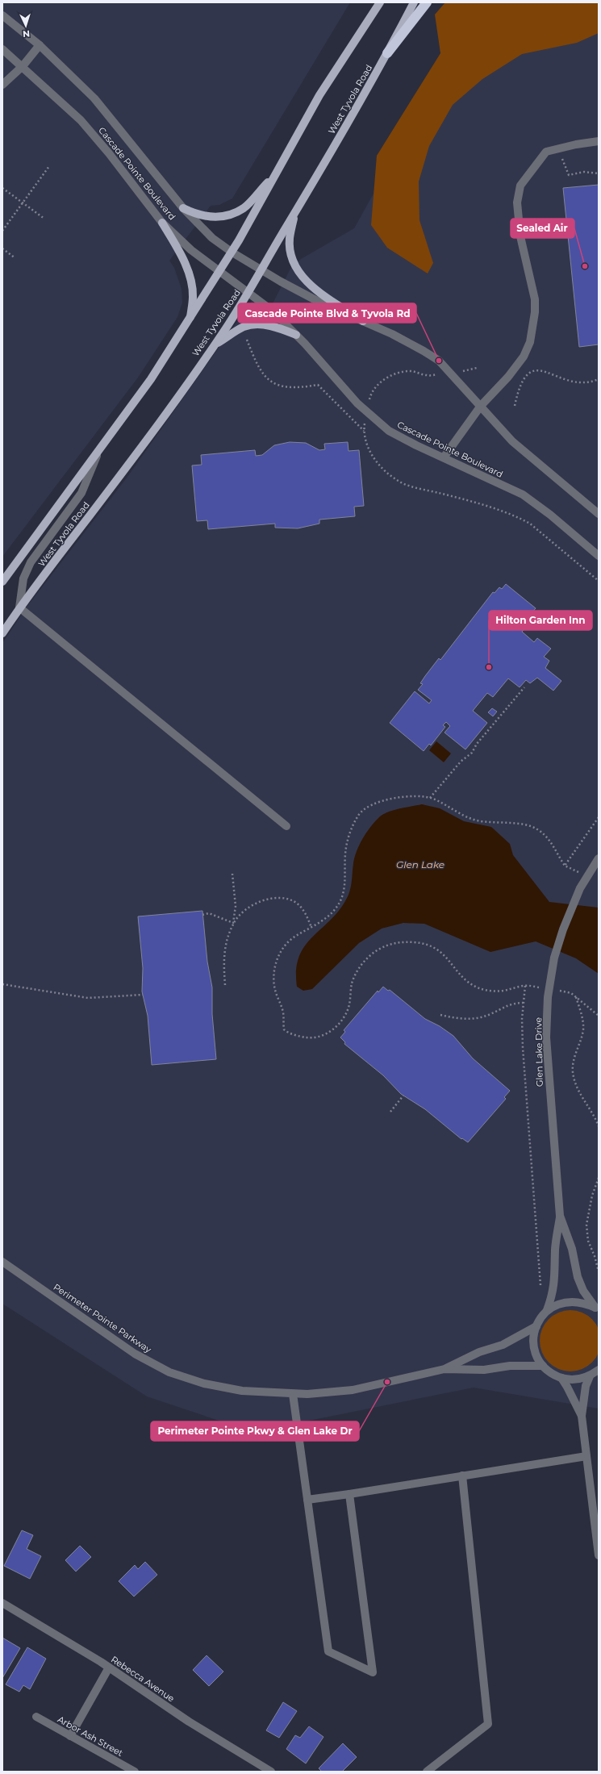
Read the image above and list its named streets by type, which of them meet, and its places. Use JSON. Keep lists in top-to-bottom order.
{
  "streets": {
    "main road": ["West Tyvola Road"],
    "street": [
      "Cascade Pointe Boulevard",
      "Glen Lake Drive",
      "Perimeter Pointe Parkway",
      "Rebecca Avenue",
      "Arbor Ash Street"
    ]
  },
  "crossings": [
    ["West Tyvola Road", "Cascade Pointe Boulevard"]
  ],
  "water": ["Glen Lake"],
  "places": [
    "Sealed Air",
    "Cascade Pointe Blvd & Tyvola Rd",
    "Hilton Garden Inn",
    "Perimeter Pointe Pkwy & Glen Lake Dr"
  ],
  "north": "bottom"
}
